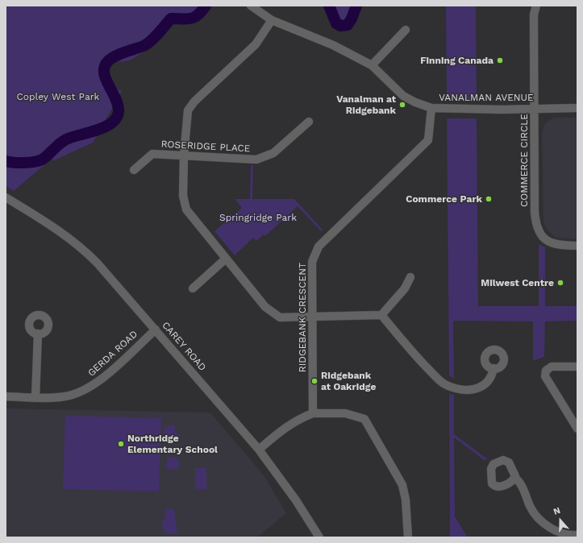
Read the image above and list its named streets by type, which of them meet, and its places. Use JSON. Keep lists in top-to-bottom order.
{
  "streets": {
    "street": [
      "VANALMAN AVENUE",
      "ROSERIDGE PLACE",
      "COMMERCE CIRCLE",
      "RIDGEBANK CRESCENT",
      "CAREY ROAD",
      "GERDA ROAD"
    ]
  },
  "crossings": [
    ["VANALMAN AVENUE", "COMMERCE CIRCLE"],
    ["VANALMAN AVENUE", "RIDGEBANK CRESCENT"],
    ["CAREY ROAD", "GERDA ROAD"]
  ],
  "parks": ["Copley West Park", "Springridge Park"],
  "places": [
    "Finning Canada",
    "Vanalman at Ridgebank",
    "Commerce Park",
    "Milwest Centre",
    "Ridgebank at Oakridge",
    "Northridge Elementary School"
  ],
  "north": "top"
}
